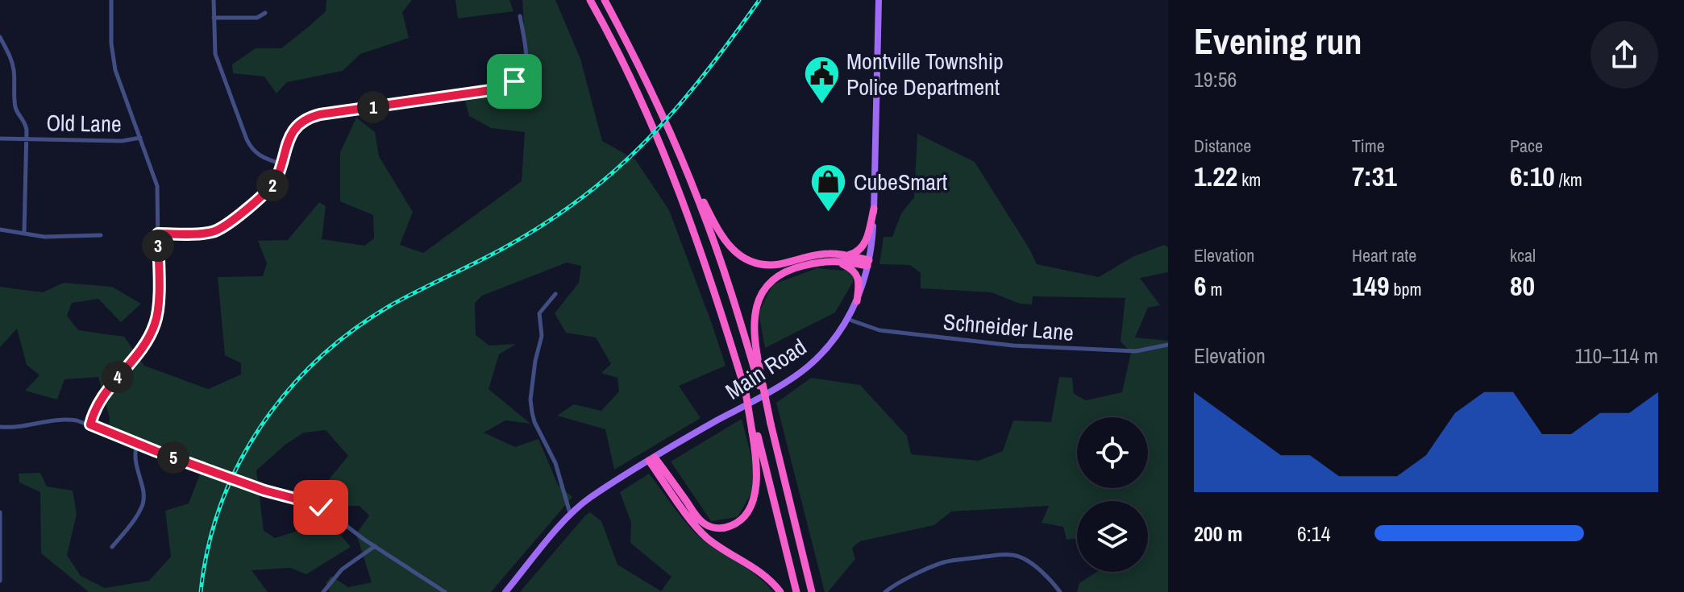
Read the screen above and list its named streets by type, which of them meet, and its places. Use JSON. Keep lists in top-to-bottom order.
{
  "streets": {
    "main road": ["Main Road"],
    "street": ["Old Lane", "Schneider Lane"]
  },
  "crossings": [
    ["Schneider Lane", "Main Road"]
  ],
  "places": {
    "public building": ["Montville Township Police Department"],
    "shop": ["CubeSmart"]
  },
  "page": {
    "heading": ["Evening run", "19:56"],
    "pins": [
      "1",
      "2",
      "3",
      "4",
      "5"
    ],
    "stats": [
      ["Distance", "1.22 km"],
      ["Time", "7:31"],
      ["Pace", "6:10 /km"],
      ["Elevation", "6 m"],
      ["Heart rate", "149 bpm"],
      ["kcal", "80"]
    ],
    "chart": ["Elevation", "110–114 m"],
    "list": [
      {
        "name": "200 m",
        "note": "6:14"
      }
    ]
  }
}
